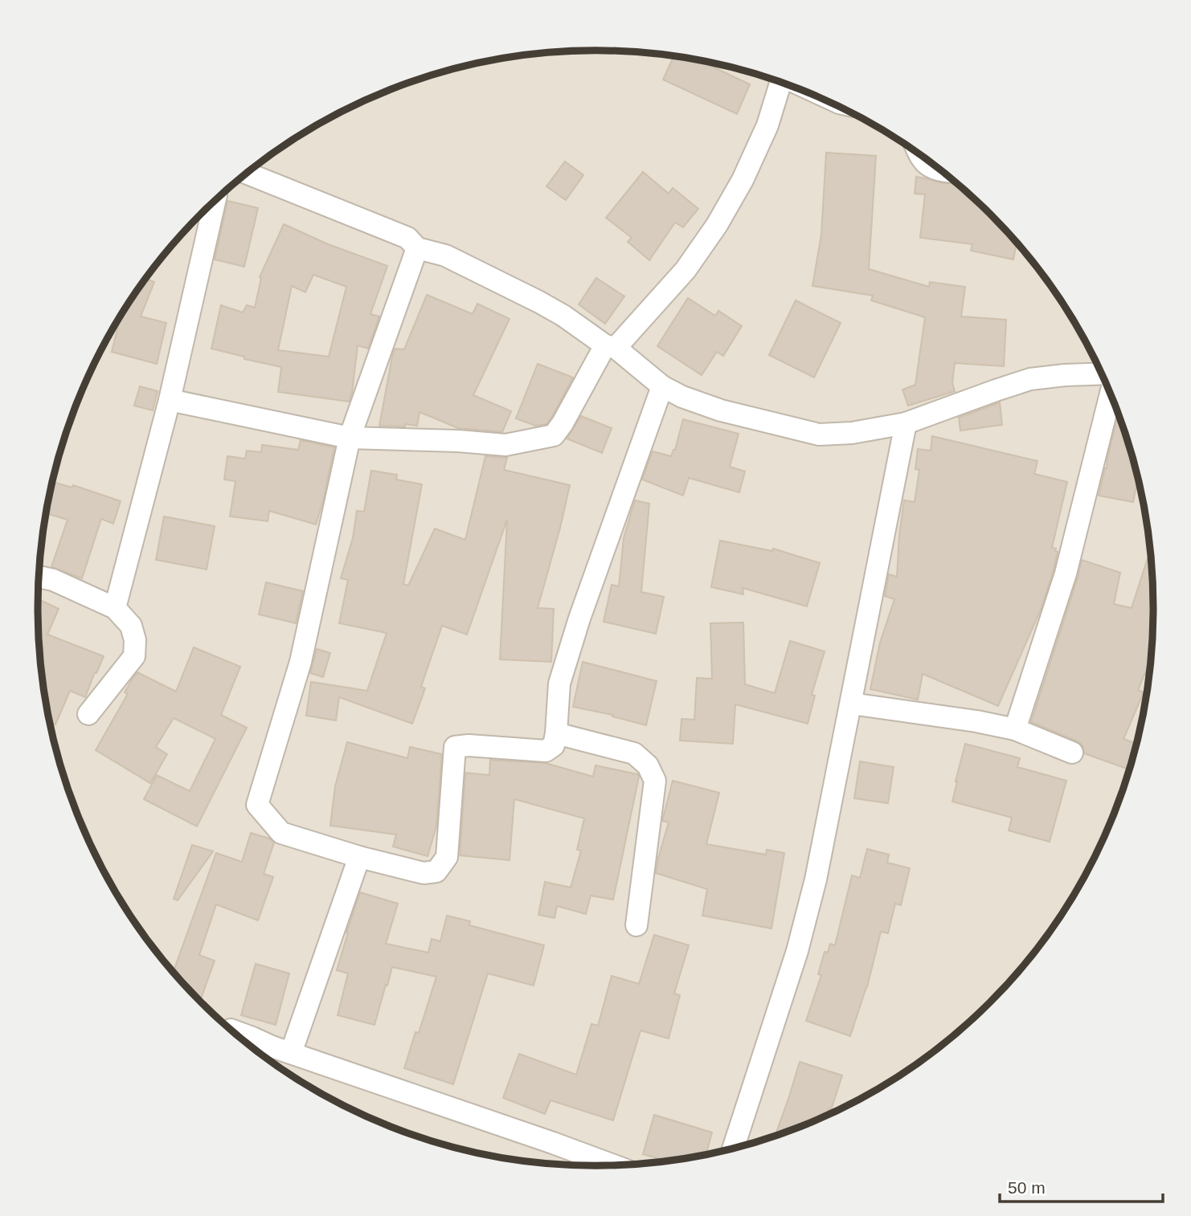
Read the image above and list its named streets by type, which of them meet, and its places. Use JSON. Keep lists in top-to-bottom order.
{
  "scale_bar": "50 m"
}
